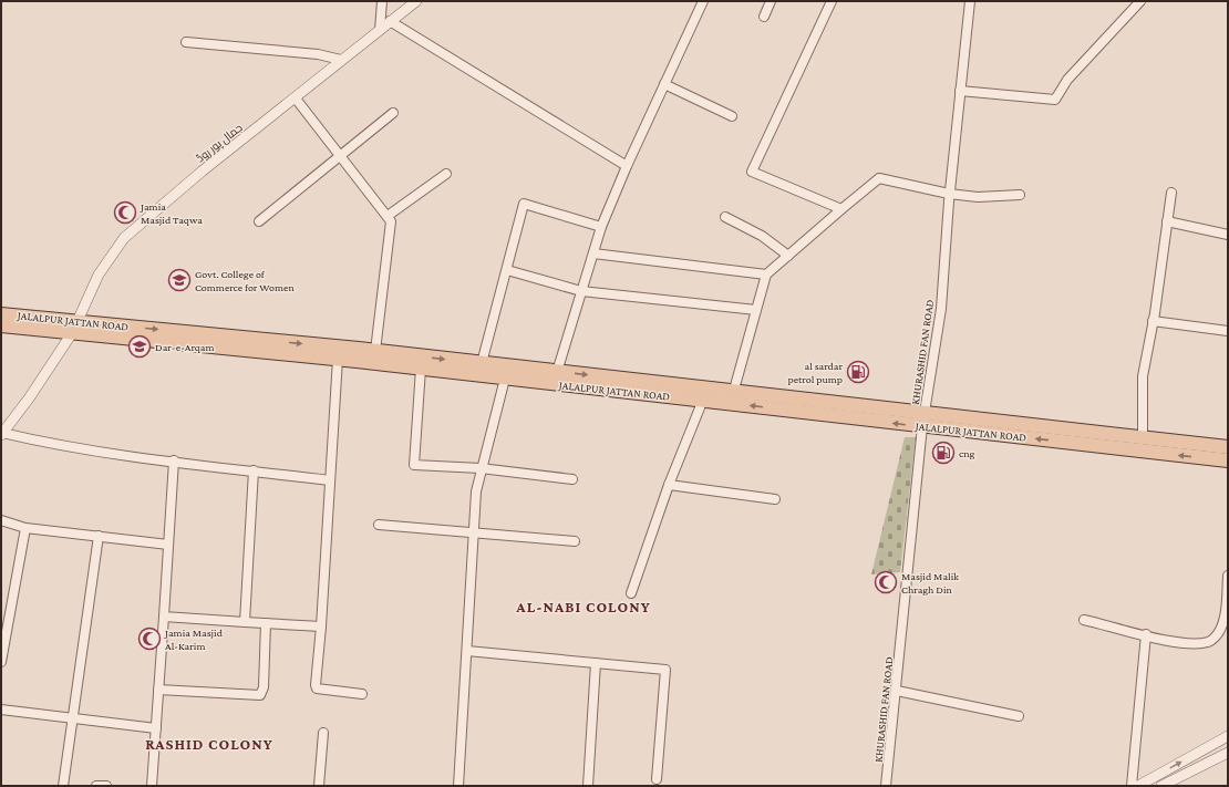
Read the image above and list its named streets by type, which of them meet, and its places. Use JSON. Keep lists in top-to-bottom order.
{
  "streets": {
    "main road": ["JALALPUR JATTAN ROAD"],
    "street": ["جمال پور روڈ", "KHURASHID FAN ROAD"]
  },
  "crossings": [
    ["جمال پور روڈ", "JALALPUR JATTAN ROAD"],
    ["JALALPUR JATTAN ROAD", "KHURASHID FAN ROAD"]
  ],
  "districts": ["AL-NABI COLONY", "RASHID COLONY"],
  "places": {
    "mosque": ["Jamia Masjid Taqwa", "Masjid Malik Chragh Din", "Jamia Masjid Al-Karim"],
    "school or university": ["Govt. College of Commerce for Women", "Dar-e-Arqam"],
    "fuel station": ["al sardar petrol pump", "cng"]
  }
}
